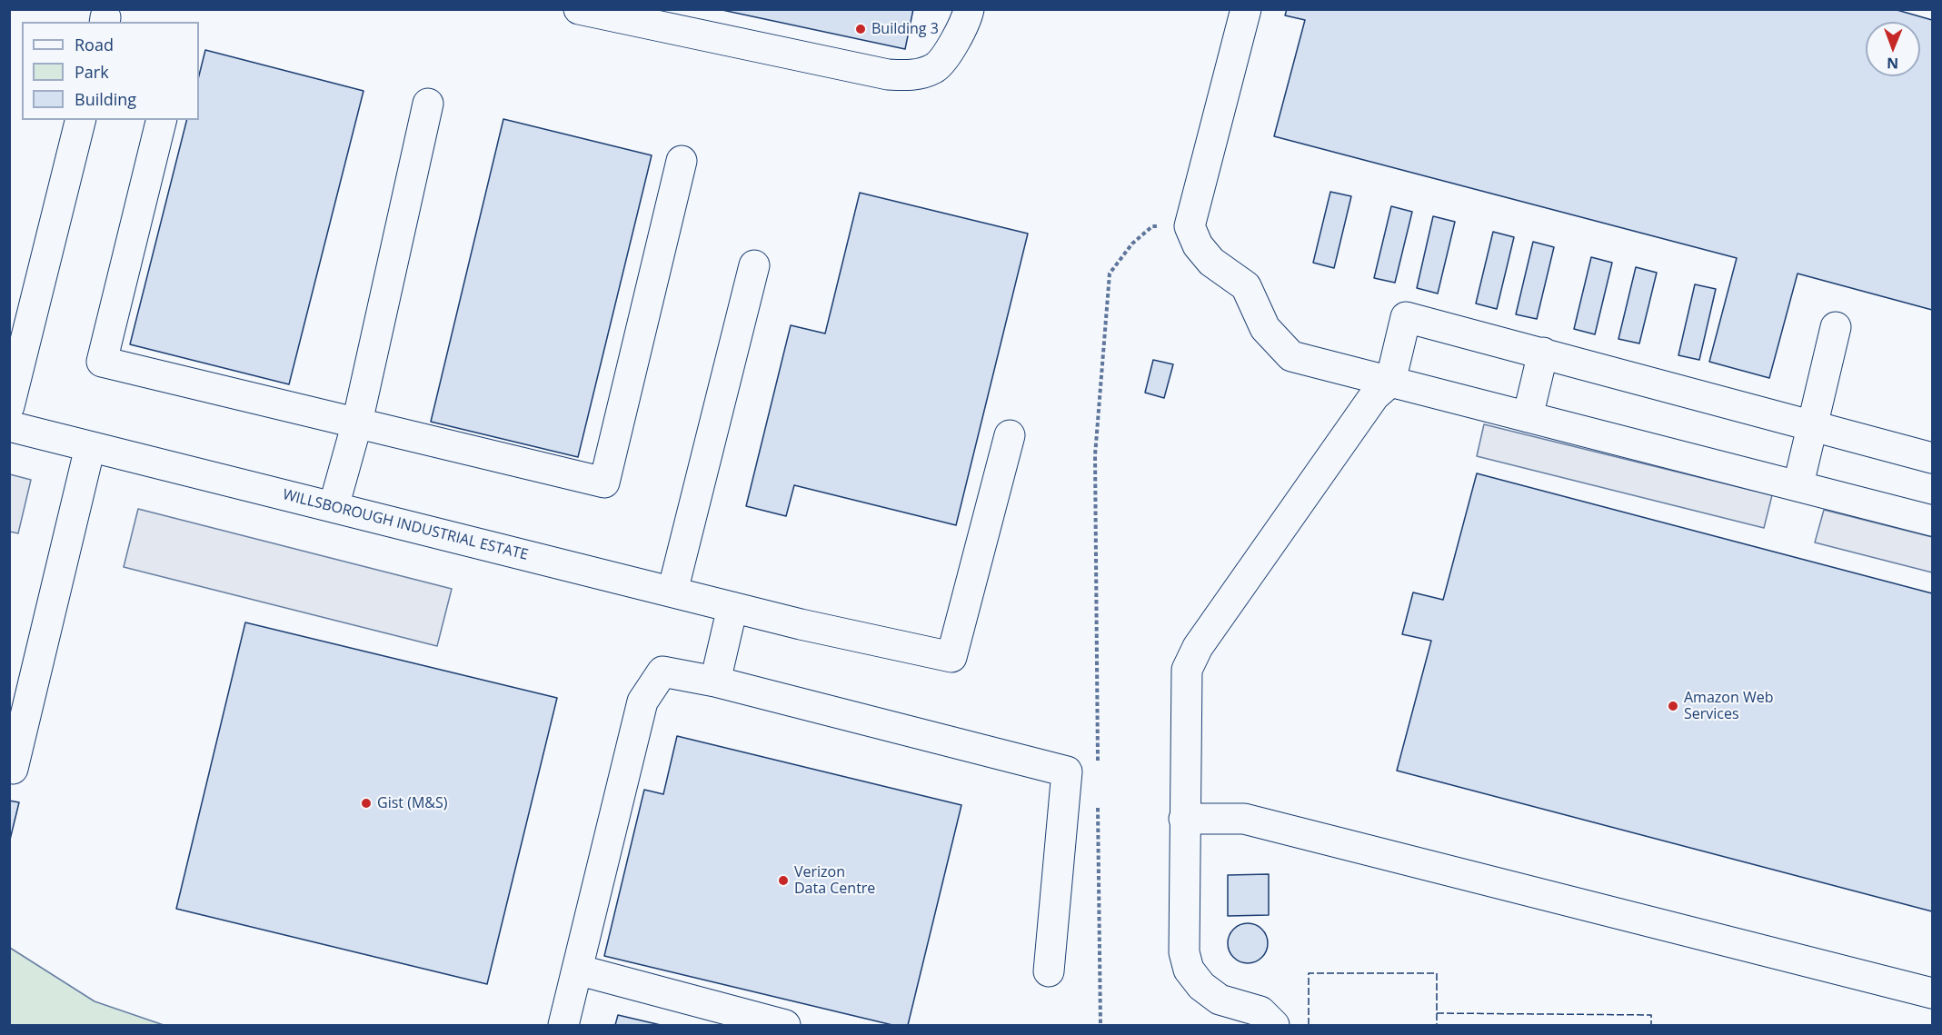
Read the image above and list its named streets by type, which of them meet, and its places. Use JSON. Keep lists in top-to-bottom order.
{
  "streets": {
    "street": ["WILLSBOROUGH INDUSTRIAL ESTATE"]
  },
  "places": [
    "Building 3",
    "Amazon Web Services",
    "Gist (M&S)",
    "Verizon Data Centre"
  ],
  "legend": ["Road", "Park", "Building"],
  "north": "bottom"
}
